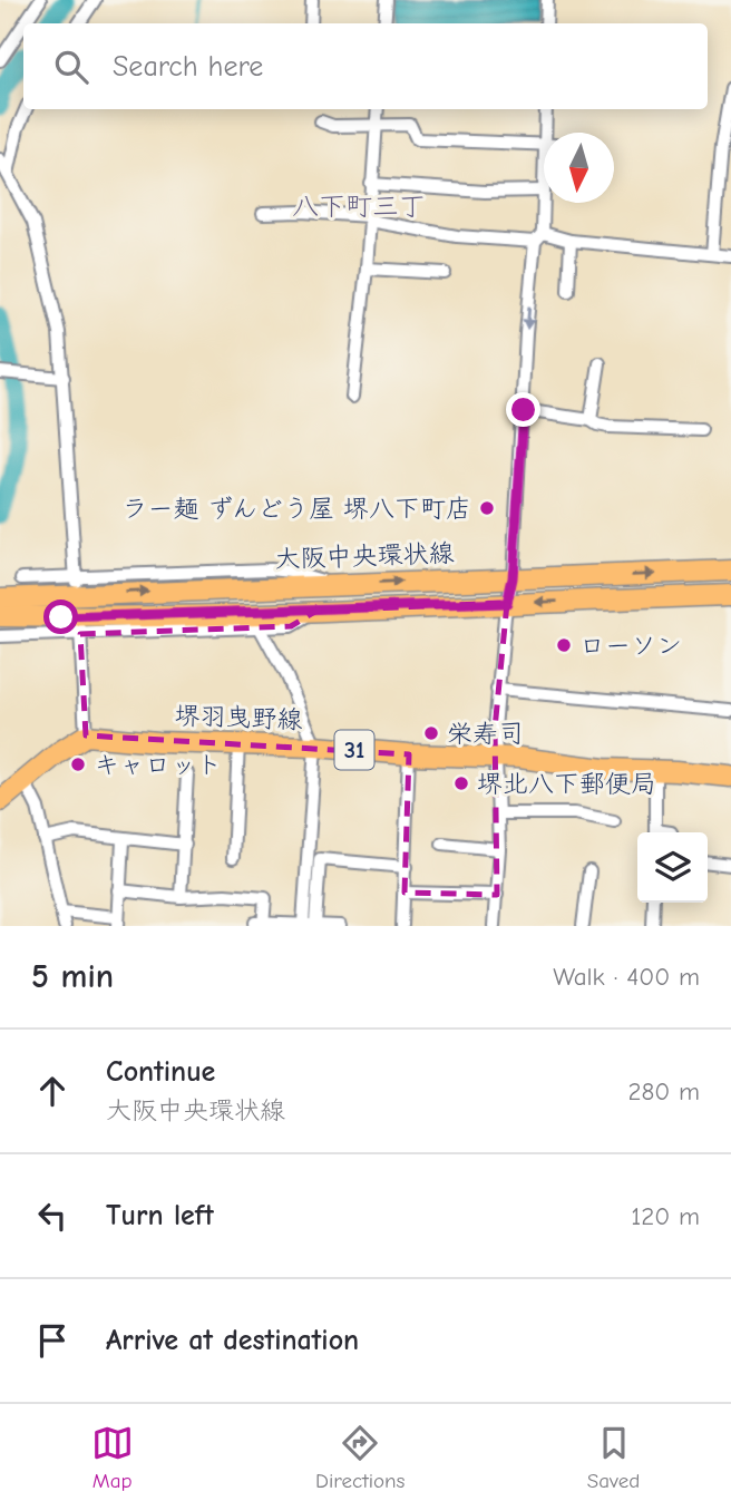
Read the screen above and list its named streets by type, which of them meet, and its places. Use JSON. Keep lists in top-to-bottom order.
{
  "streets": {
    "main road": ["大阪中央環状線", "堺羽曳野線", "31"]
  },
  "districts": ["八下町三丁"],
  "places": [
    "ラー麺 ずんどう屋 堺八下町店",
    "ローソン",
    "栄寿司",
    "キャロット",
    "堺北八下郵便局"
  ],
  "north": "bottom",
  "page": {
    "search": "Search here",
    "heading": ["5 min", "Walk · 400 m"],
    "list": [
      ["Continue", "大阪中央環状線", "280 m"],
      ["Turn left", "120 m"],
      "Arrive at destination"
    ],
    "nav": ["Map", "Directions", "Saved"]
  }
}
